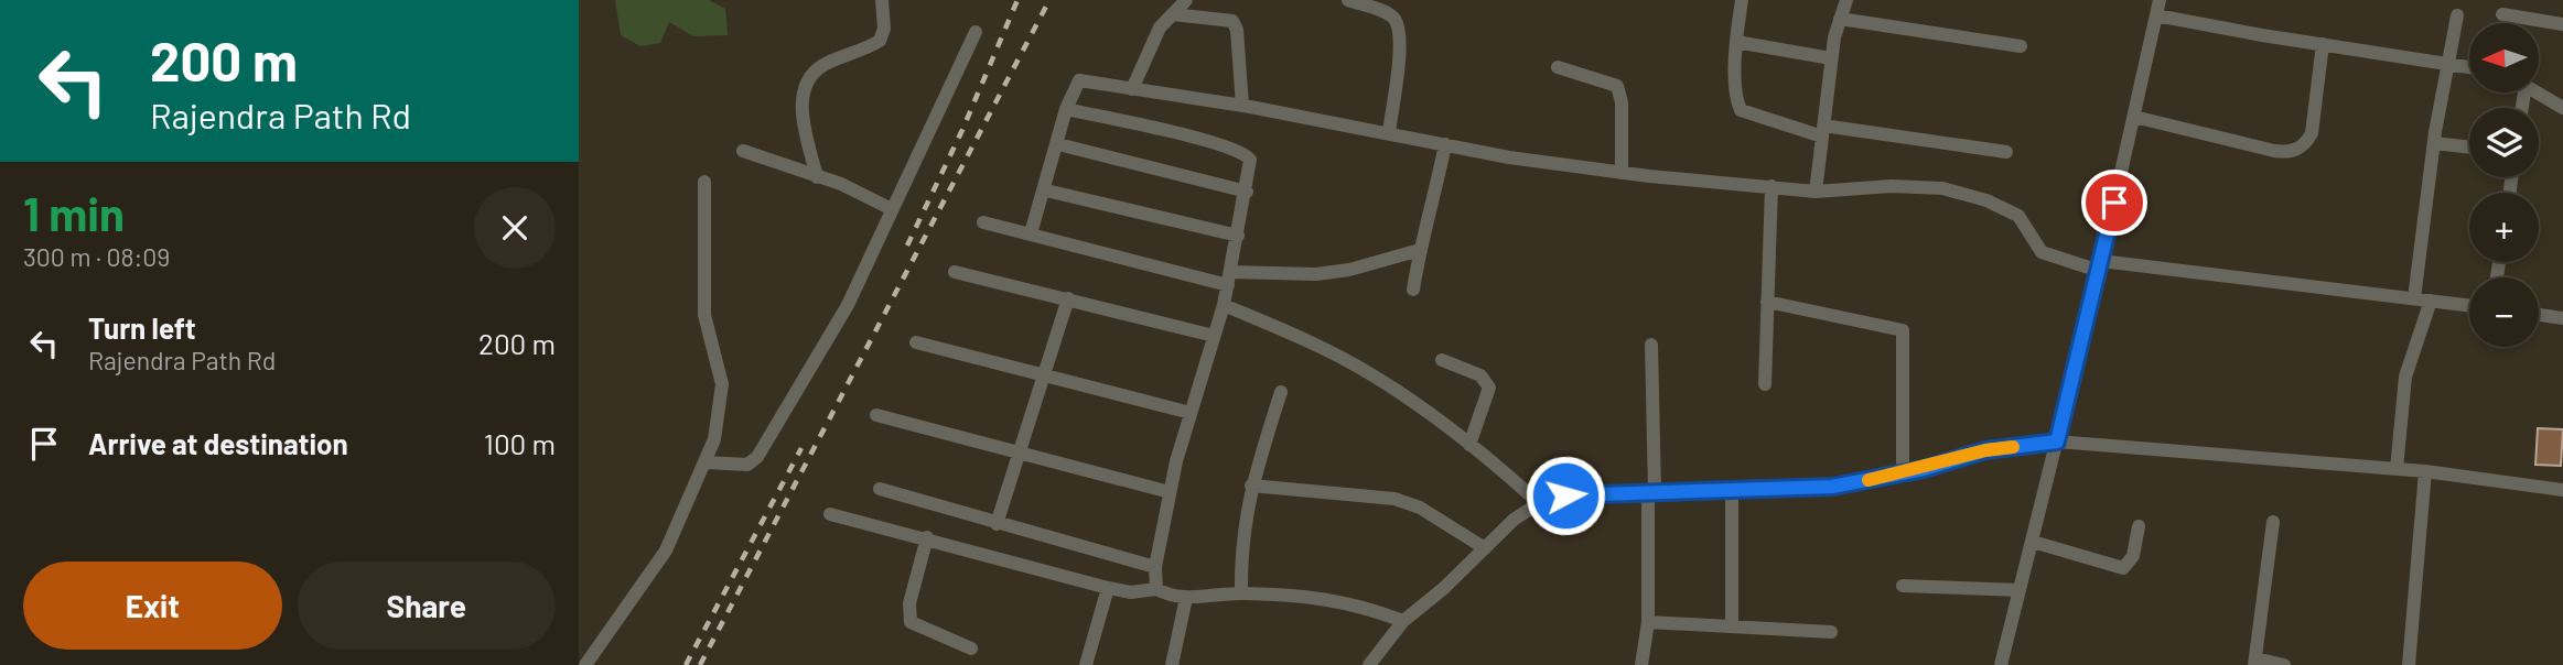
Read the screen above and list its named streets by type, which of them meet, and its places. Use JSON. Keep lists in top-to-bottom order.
{
  "north": "left",
  "page": {
    "turn": ["200 m", "Rajendra Path Rd"],
    "map_buttons": ["+", "−"],
    "heading": ["1 min", "300 m · 08:09"],
    "list": [
      {
        "name": "Turn left",
        "note": "Rajendra Path Rd",
        "value": "200 m"
      },
      {
        "name": "Arrive at destination",
        "value": "100 m"
      }
    ],
    "buttons": ["Exit", "Share"]
  }
}
